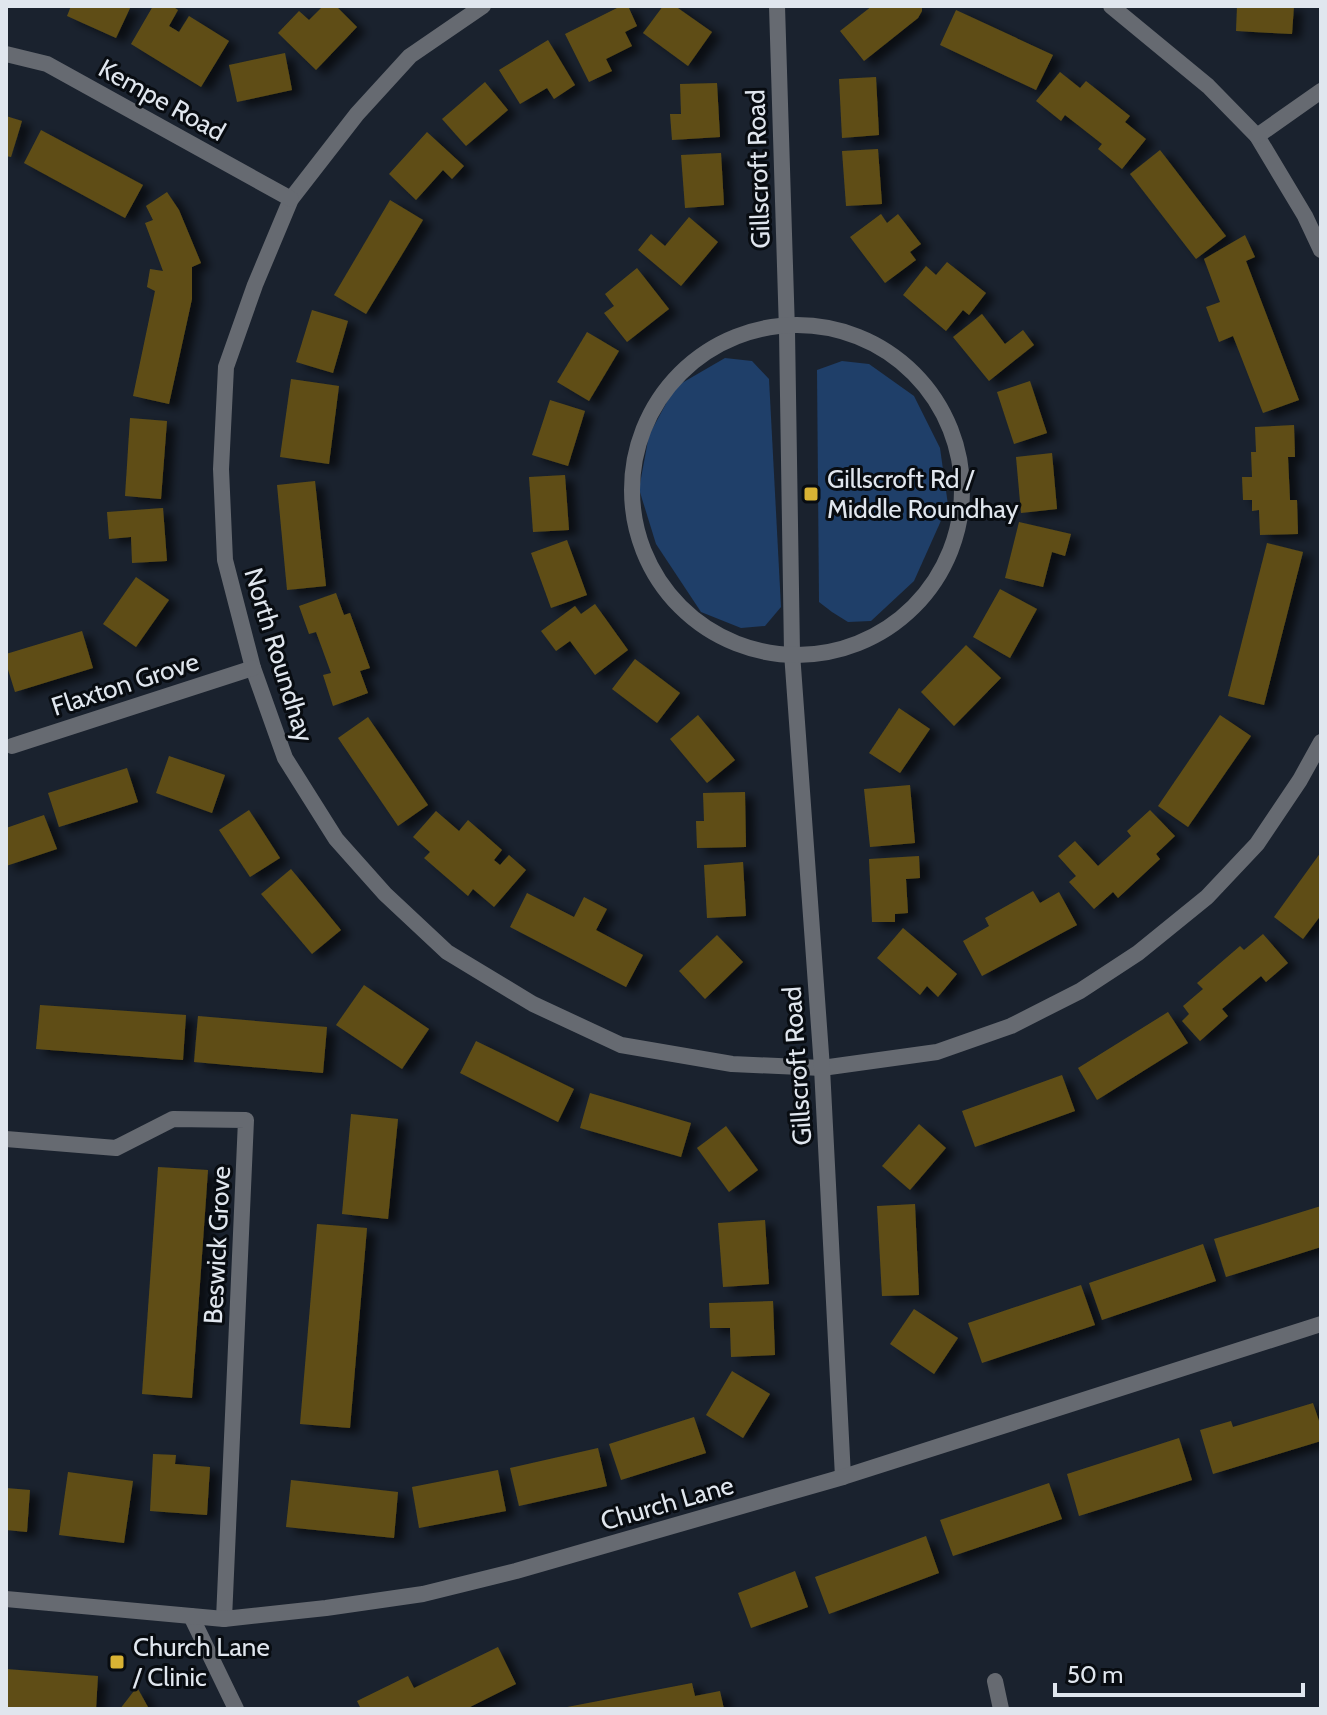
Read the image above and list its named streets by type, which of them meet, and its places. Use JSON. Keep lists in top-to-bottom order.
{
  "streets": {
    "street": [
      "Kempe Road",
      "Gillscroft Road",
      "North Roundhay",
      "Flaxton Grove",
      "Beswick Grove",
      "Church Lane"
    ]
  },
  "crossings": [
    ["Kempe Road", "North Roundhay"],
    ["Gillscroft Road", "North Roundhay"],
    ["Gillscroft Road", "Church Lane"],
    ["North Roundhay", "Flaxton Grove"],
    ["Beswick Grove", "Church Lane"]
  ],
  "places": {
    "transit": ["Gillscroft Rd / Middle Roundhay", "Church Lane / Clinic"]
  },
  "scale_bar": "50 m"
}
